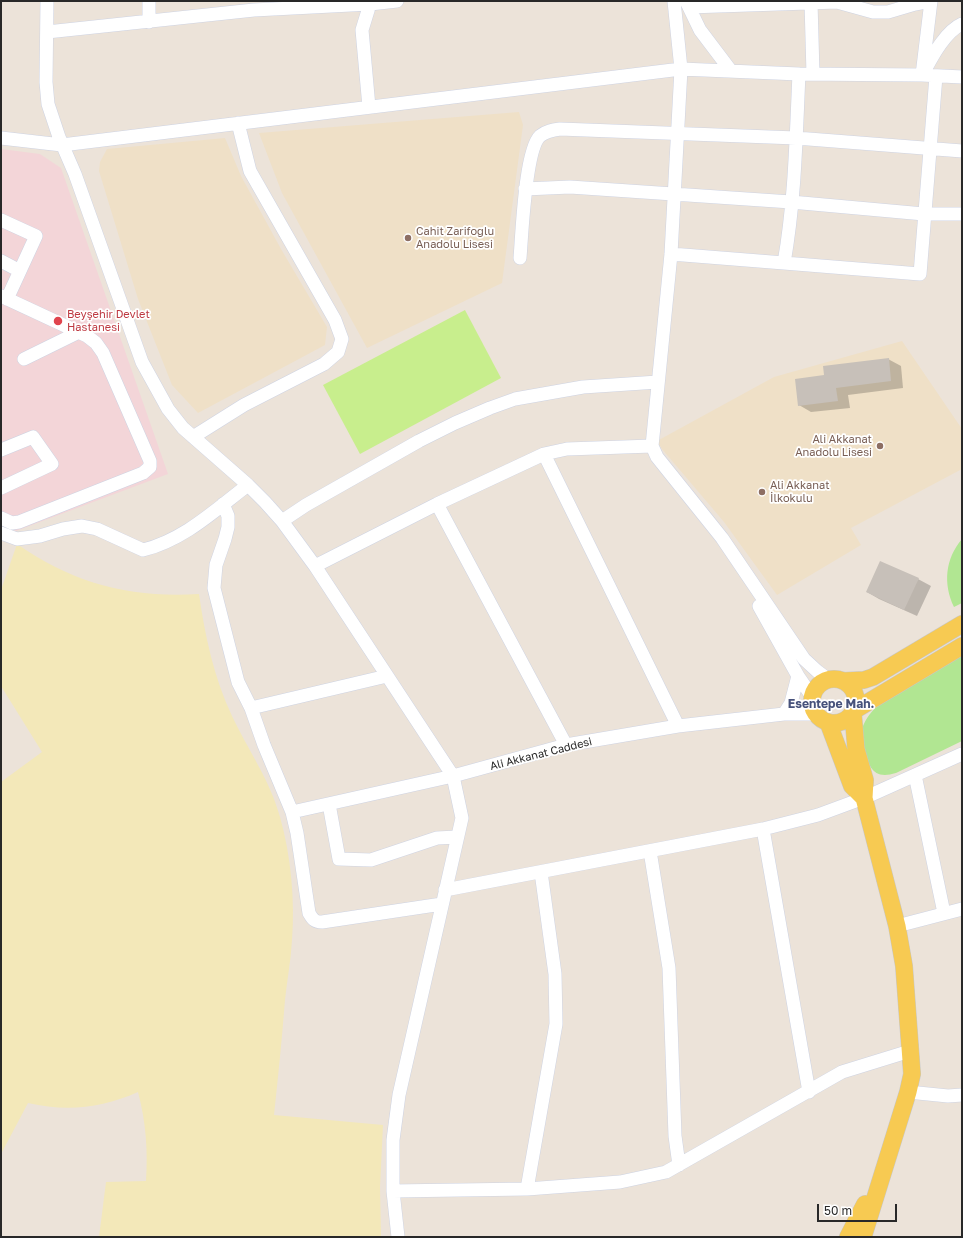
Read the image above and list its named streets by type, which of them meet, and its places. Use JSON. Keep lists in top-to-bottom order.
{
  "streets": {
    "street": ["Ali Akkanat Caddesi"]
  },
  "districts": ["Esentepe Mah."],
  "places": [
    "Cahit Zarifoğlu Anadolu Lisesi",
    "Beyşehir Devlet Hastanesi",
    "Ali Akkanat Anadolu Lisesi",
    "Ali Akkanat İlkokulu"
  ],
  "scale_bar": "50 m"
}
